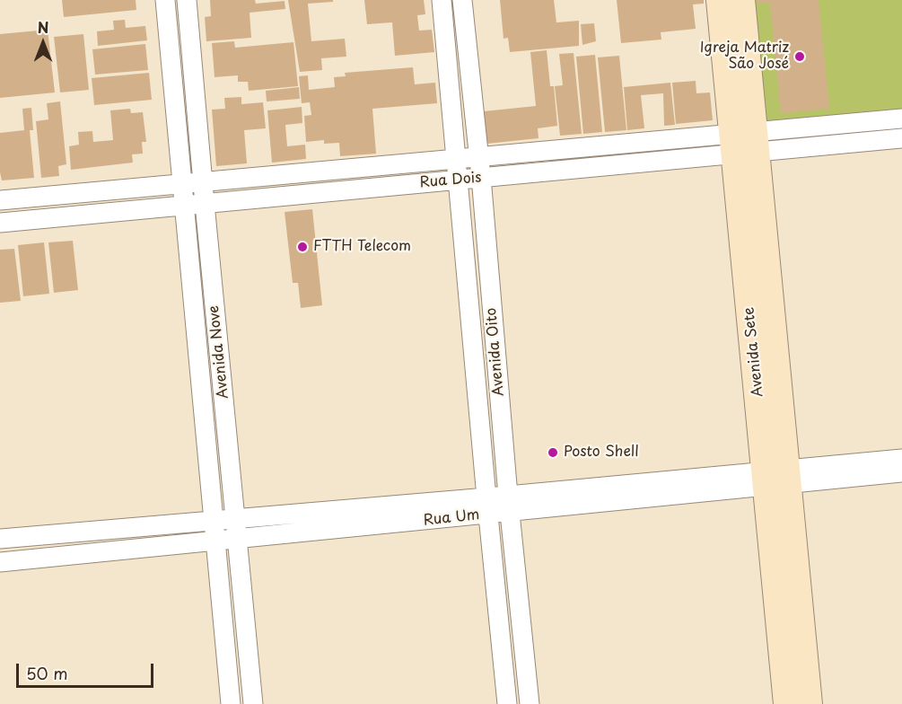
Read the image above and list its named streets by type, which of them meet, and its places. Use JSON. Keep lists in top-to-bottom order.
{
  "streets": {
    "street": [
      "Rua Dois",
      "Avenida Nove",
      "Avenida Oito",
      "Avenida Sete",
      "Rua Um"
    ]
  },
  "crossings": [
    ["Rua Dois", "Avenida Nove"],
    ["Rua Dois", "Avenida Oito"],
    ["Rua Dois", "Avenida Sete"],
    ["Avenida Nove", "Rua Um"],
    ["Avenida Oito", "Rua Um"],
    ["Avenida Sete", "Rua Um"]
  ],
  "places": ["Igreja Matriz São José", "FTTH Telecom", "Posto Shell"],
  "scale_bar": "50 m",
  "north": "top"
}
